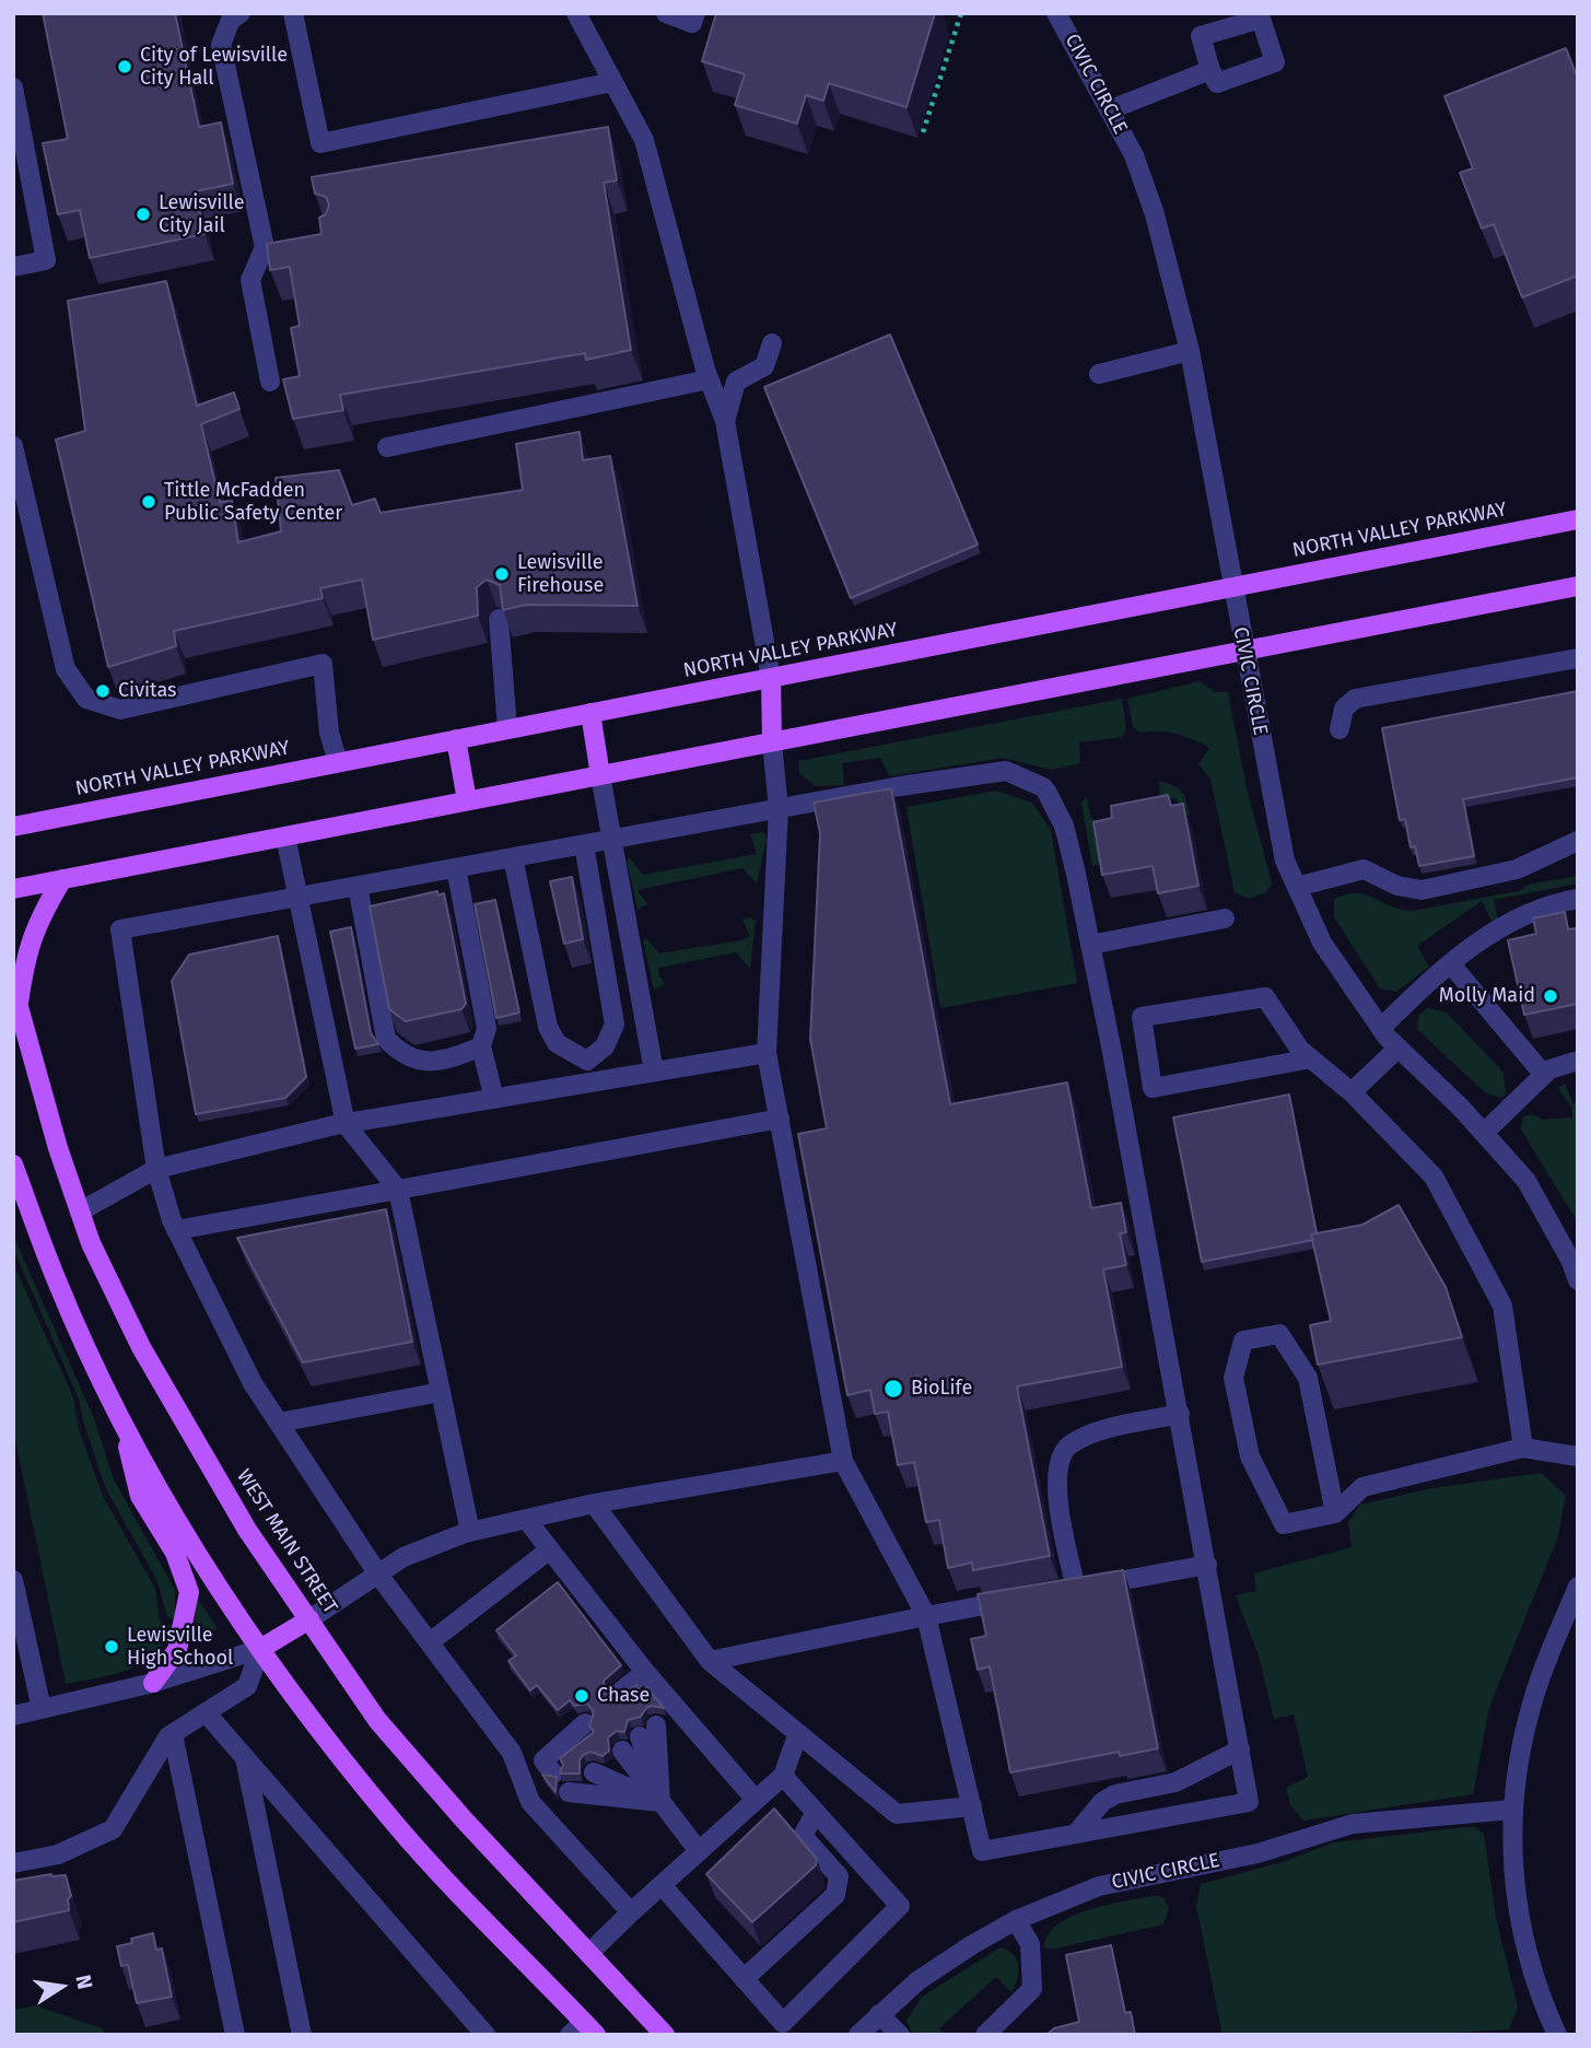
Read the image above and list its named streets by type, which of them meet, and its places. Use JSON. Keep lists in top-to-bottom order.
{
  "streets": {
    "main road": ["NORTH VALLEY PARKWAY", "WEST MAIN STREET"],
    "street": ["CIVIC CIRCLE"]
  },
  "crossings": [
    ["CIVIC CIRCLE", "NORTH VALLEY PARKWAY"]
  ],
  "places": [
    "City of Lewisville City Hall",
    "Lewisville City Jail",
    "Tittle McFadden Public Safety Center",
    "Lewisville Firehouse",
    "Civitas",
    "Molly Maid",
    "BioLife",
    "Lewisville High School",
    "Chase"
  ],
  "north": "right"
}
